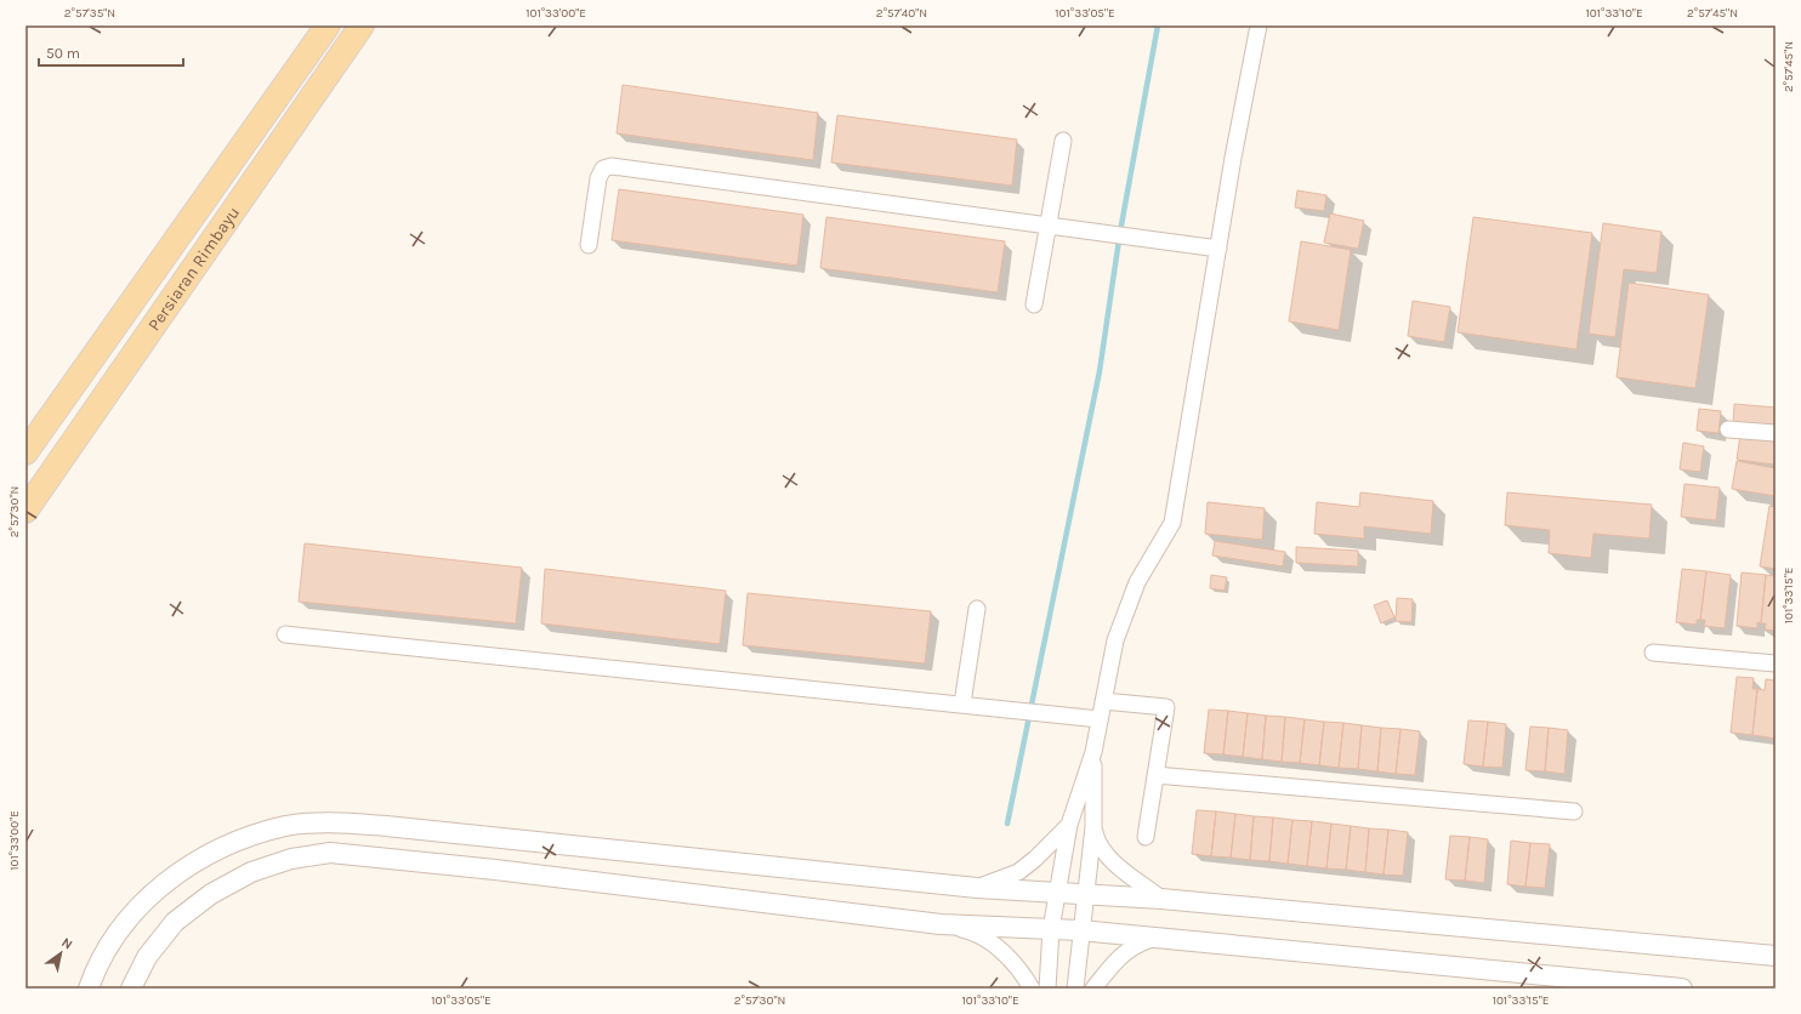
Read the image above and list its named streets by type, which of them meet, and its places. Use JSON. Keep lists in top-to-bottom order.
{
  "streets": {
    "main road": ["Persiaran Rimbayu"]
  },
  "scale_bar": "50 m",
  "north": "top right",
  "coordinates": [
    "2°57'35\"N",
    "101°33'00\"E",
    "2°57'40\"N",
    "101°33'05\"E",
    "101°33'10\"E",
    "2°57'45\"N",
    "2°57'30\"N",
    "101°33'15\"E"
  ]
}
